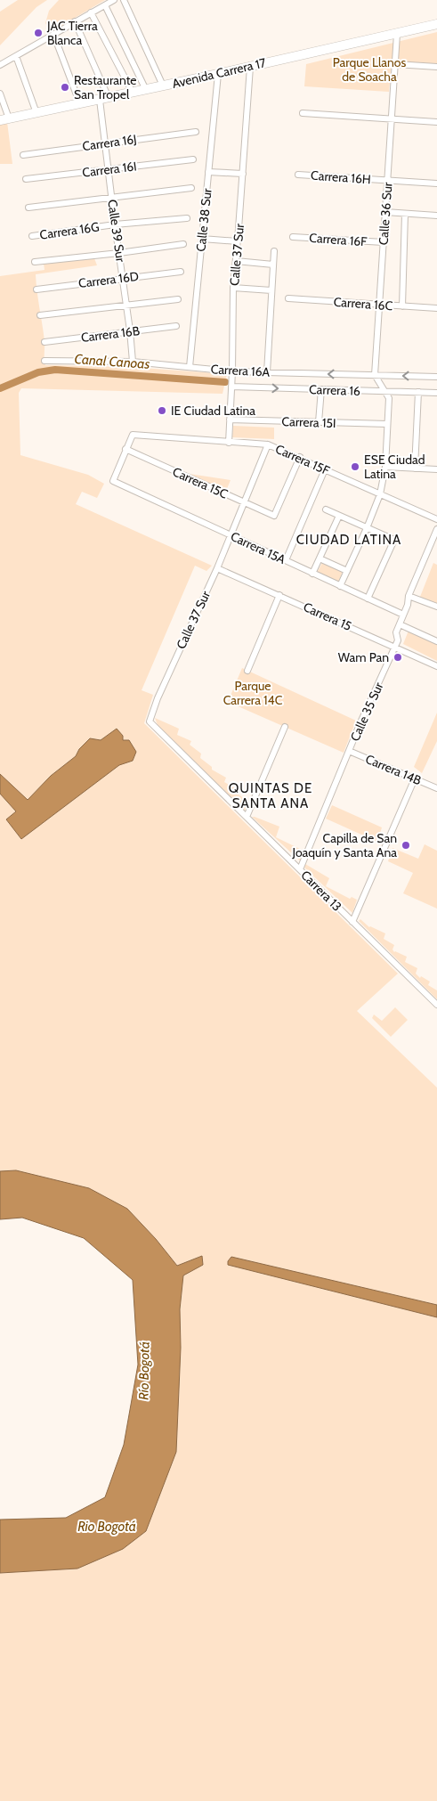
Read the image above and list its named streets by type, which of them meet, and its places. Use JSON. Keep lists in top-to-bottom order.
{
  "streets": {
    "main road": ["Avenida Carrera 17"],
    "street": [
      "Carrera 16J",
      "Carrera 16I",
      "Carrera 16H",
      "Calle 36 Sur",
      "Calle 38 Sur",
      "Carrera 16G",
      "Calle 39 Sur",
      "Carrera 16F",
      "Calle 37 Sur",
      "Carrera 16D",
      "Carrera 16C",
      "Carrera 16B",
      "Carrera 16A",
      "Carrera 16",
      "Carrera 15I",
      "Carrera 15F",
      "Carrera 15C",
      "Carrera 15A",
      "Carrera 15",
      "Calle 35 Sur",
      "Carrera 14B",
      "Carrera 13"
    ]
  },
  "crossings": [
    ["Avenida Carrera 17", "Calle 36 Sur"],
    ["Avenida Carrera 17", "Calle 38 Sur"],
    ["Avenida Carrera 17", "Calle 39 Sur"],
    ["Avenida Carrera 17", "Calle 37 Sur"],
    ["Carrera 16J", "Calle 39 Sur"],
    ["Carrera 16I", "Calle 39 Sur"],
    ["Carrera 16H", "Calle 36 Sur"],
    ["Calle 36 Sur", "Carrera 16F"],
    ["Calle 36 Sur", "Carrera 16C"],
    ["Calle 36 Sur", "Carrera 16A"],
    ["Calle 38 Sur", "Carrera 16A"],
    ["Carrera 16G", "Calle 39 Sur"],
    ["Calle 39 Sur", "Carrera 16D"],
    ["Calle 39 Sur", "Carrera 16B"],
    ["Calle 39 Sur", "Carrera 16A"],
    ["Calle 37 Sur", "Carrera 16A"],
    ["Calle 37 Sur", "Carrera 16"],
    ["Calle 37 Sur", "Carrera 15I"],
    ["Calle 37 Sur", "Carrera 15F"],
    ["Calle 37 Sur", "Carrera 15C"],
    ["Calle 37 Sur", "Carrera 15A"],
    ["Calle 37 Sur", "Carrera 15"],
    ["Calle 37 Sur", "Carrera 13"],
    ["Carrera 15F", "Carrera 15C"],
    ["Carrera 15F", "Carrera 15A"],
    ["Carrera 15C", "Carrera 15A"],
    ["Carrera 15A", "Calle 35 Sur"],
    ["Carrera 15", "Calle 35 Sur"],
    ["Calle 35 Sur", "Carrera 14B"],
    ["Calle 35 Sur", "Carrera 13"]
  ],
  "one_way": ["Carrera 16A", "Carrera 16"],
  "districts": ["CIUDAD LATINA", "QUINTAS DE SANTA ANA"],
  "water": ["Canal Canoas", "Río Bogotá", "Rio Bogotá"],
  "parks": ["Parque Llanos de Soacha", "Parque Carrera 14C"],
  "places": [
    "JAC Tierra Blanca",
    "Restaurante San Tropel",
    "IE Ciudad Latina",
    "ESE Ciudad Latina",
    "Wam Pan",
    "Capilla de San Joaquín y Santa Ana"
  ]
}
